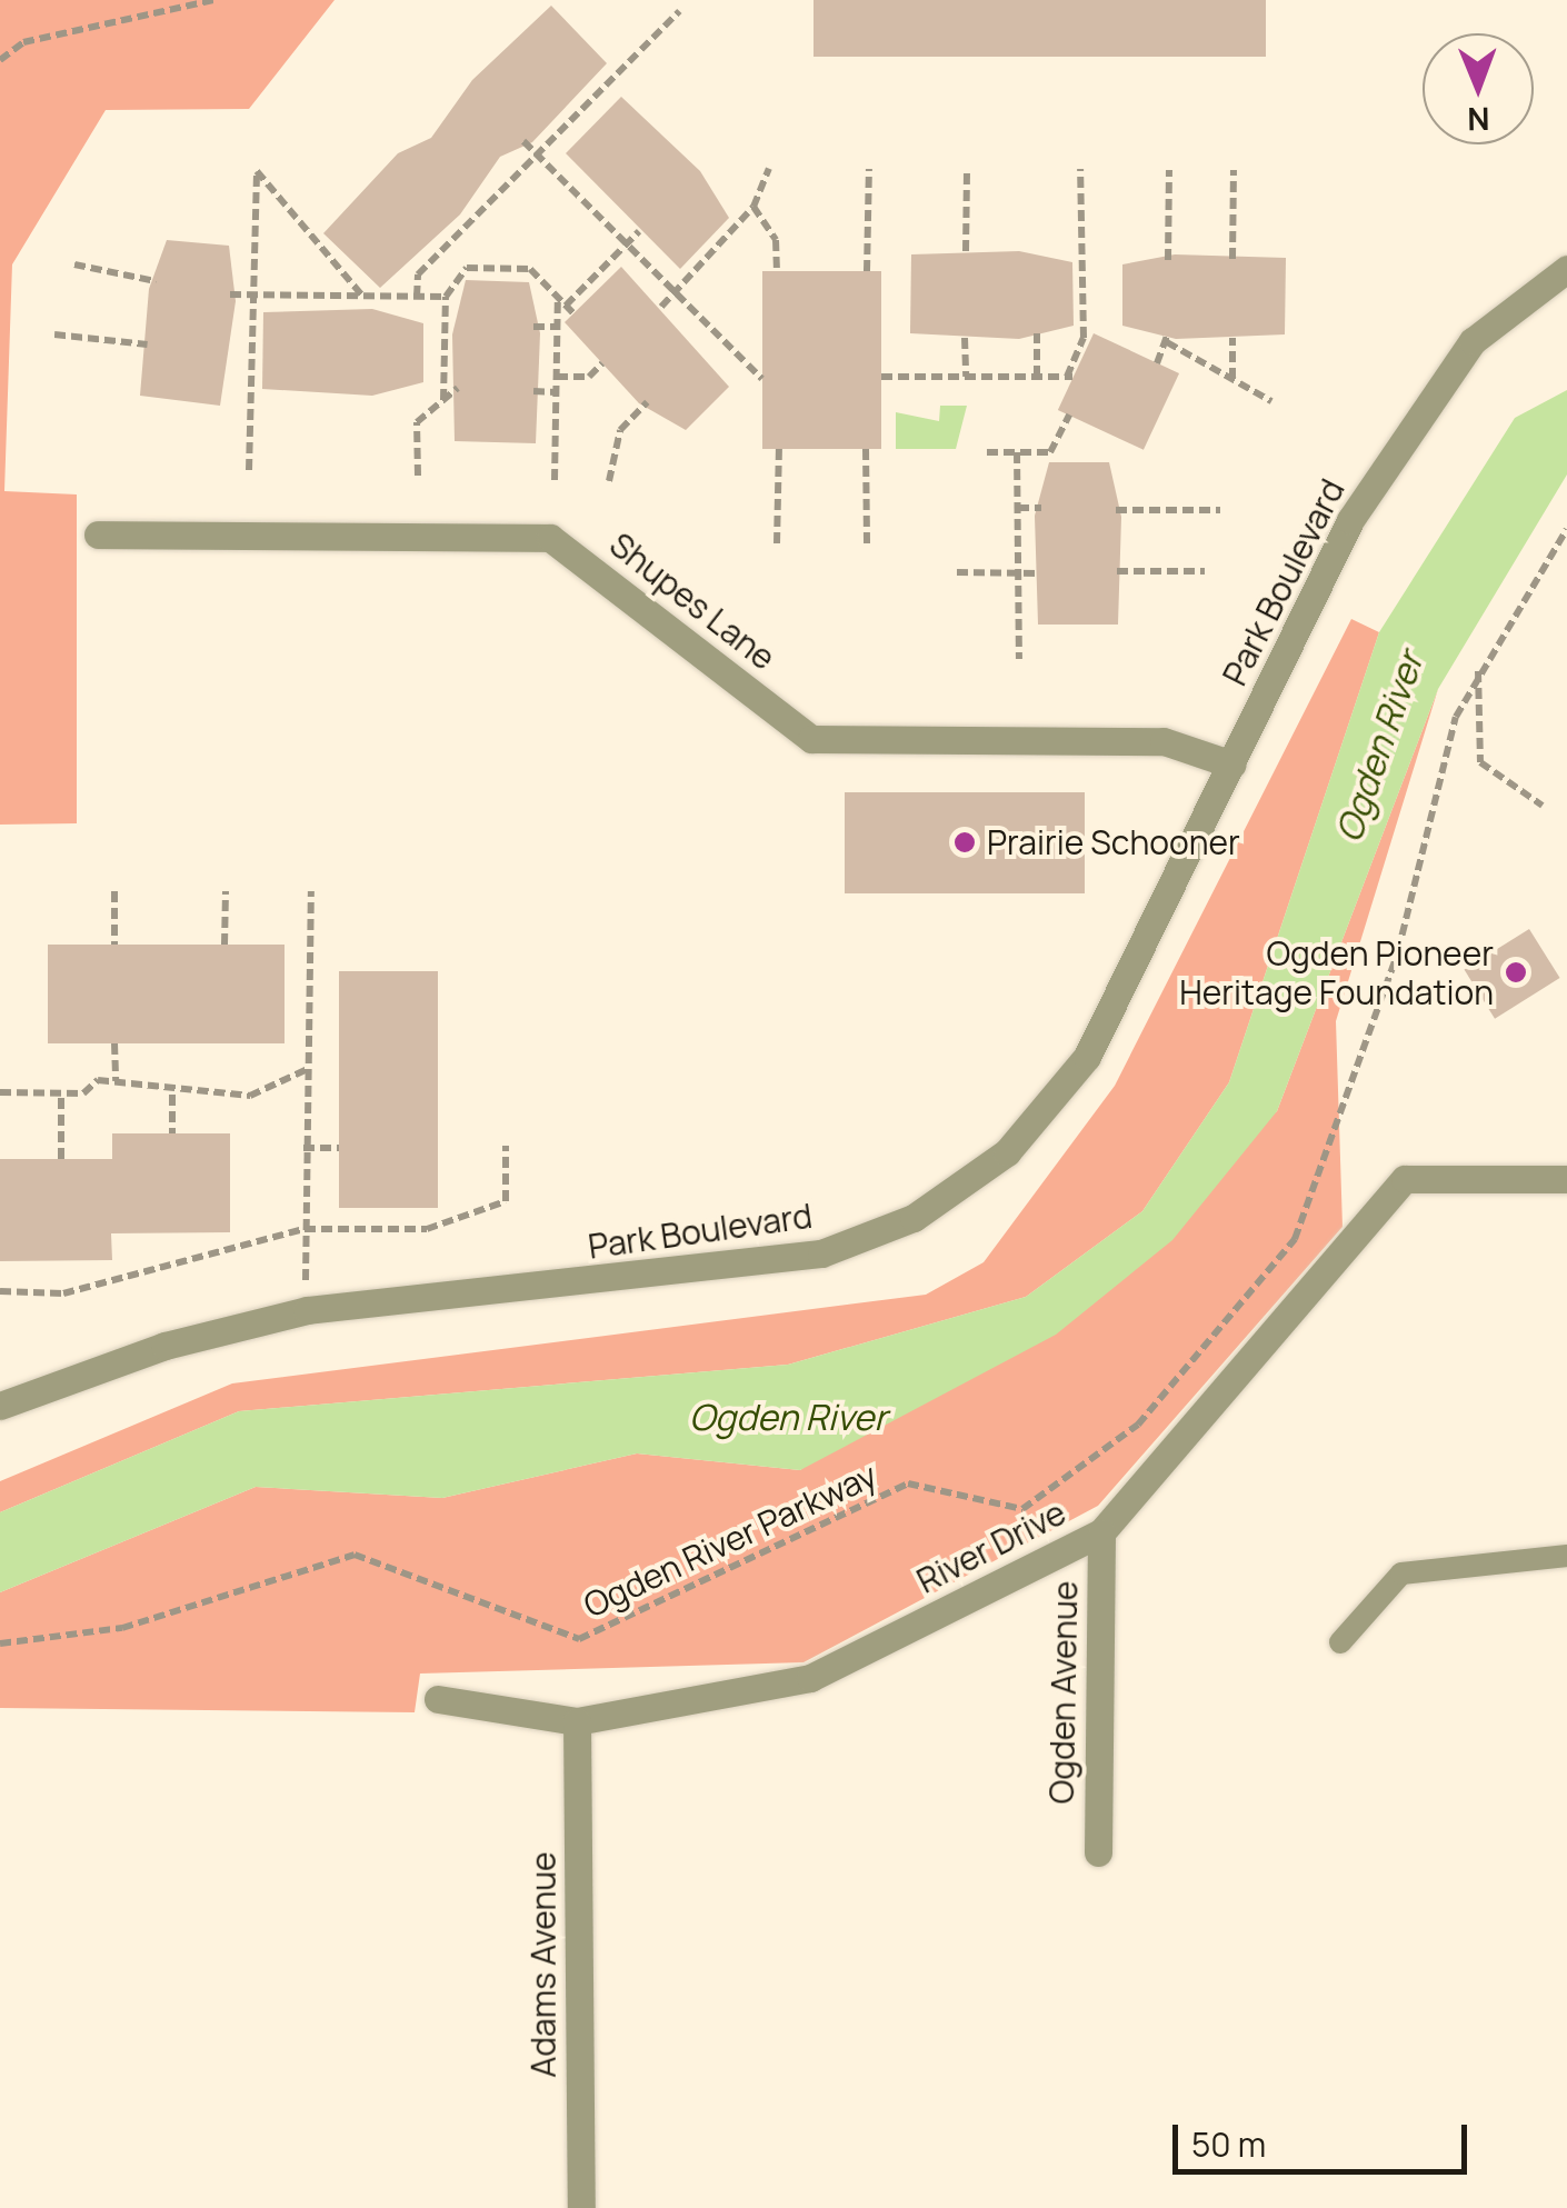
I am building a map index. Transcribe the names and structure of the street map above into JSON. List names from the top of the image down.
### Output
{
  "streets": {
    "street": [
      "Park Boulevard",
      "Shupes Lane",
      "River Drive",
      "Ogden Avenue",
      "Adams Avenue"
    ],
    "path": ["Ogden River Parkway"]
  },
  "crossings": [
    ["Park Boulevard", "Shupes Lane"],
    ["River Drive", "Ogden Avenue"],
    ["River Drive", "Adams Avenue"]
  ],
  "water": ["Ogden River"],
  "places": ["Prairie Schooner", "Ogden Pioneer Heritage Foundation"],
  "scale_bar": "50 m",
  "north": "bottom"
}
